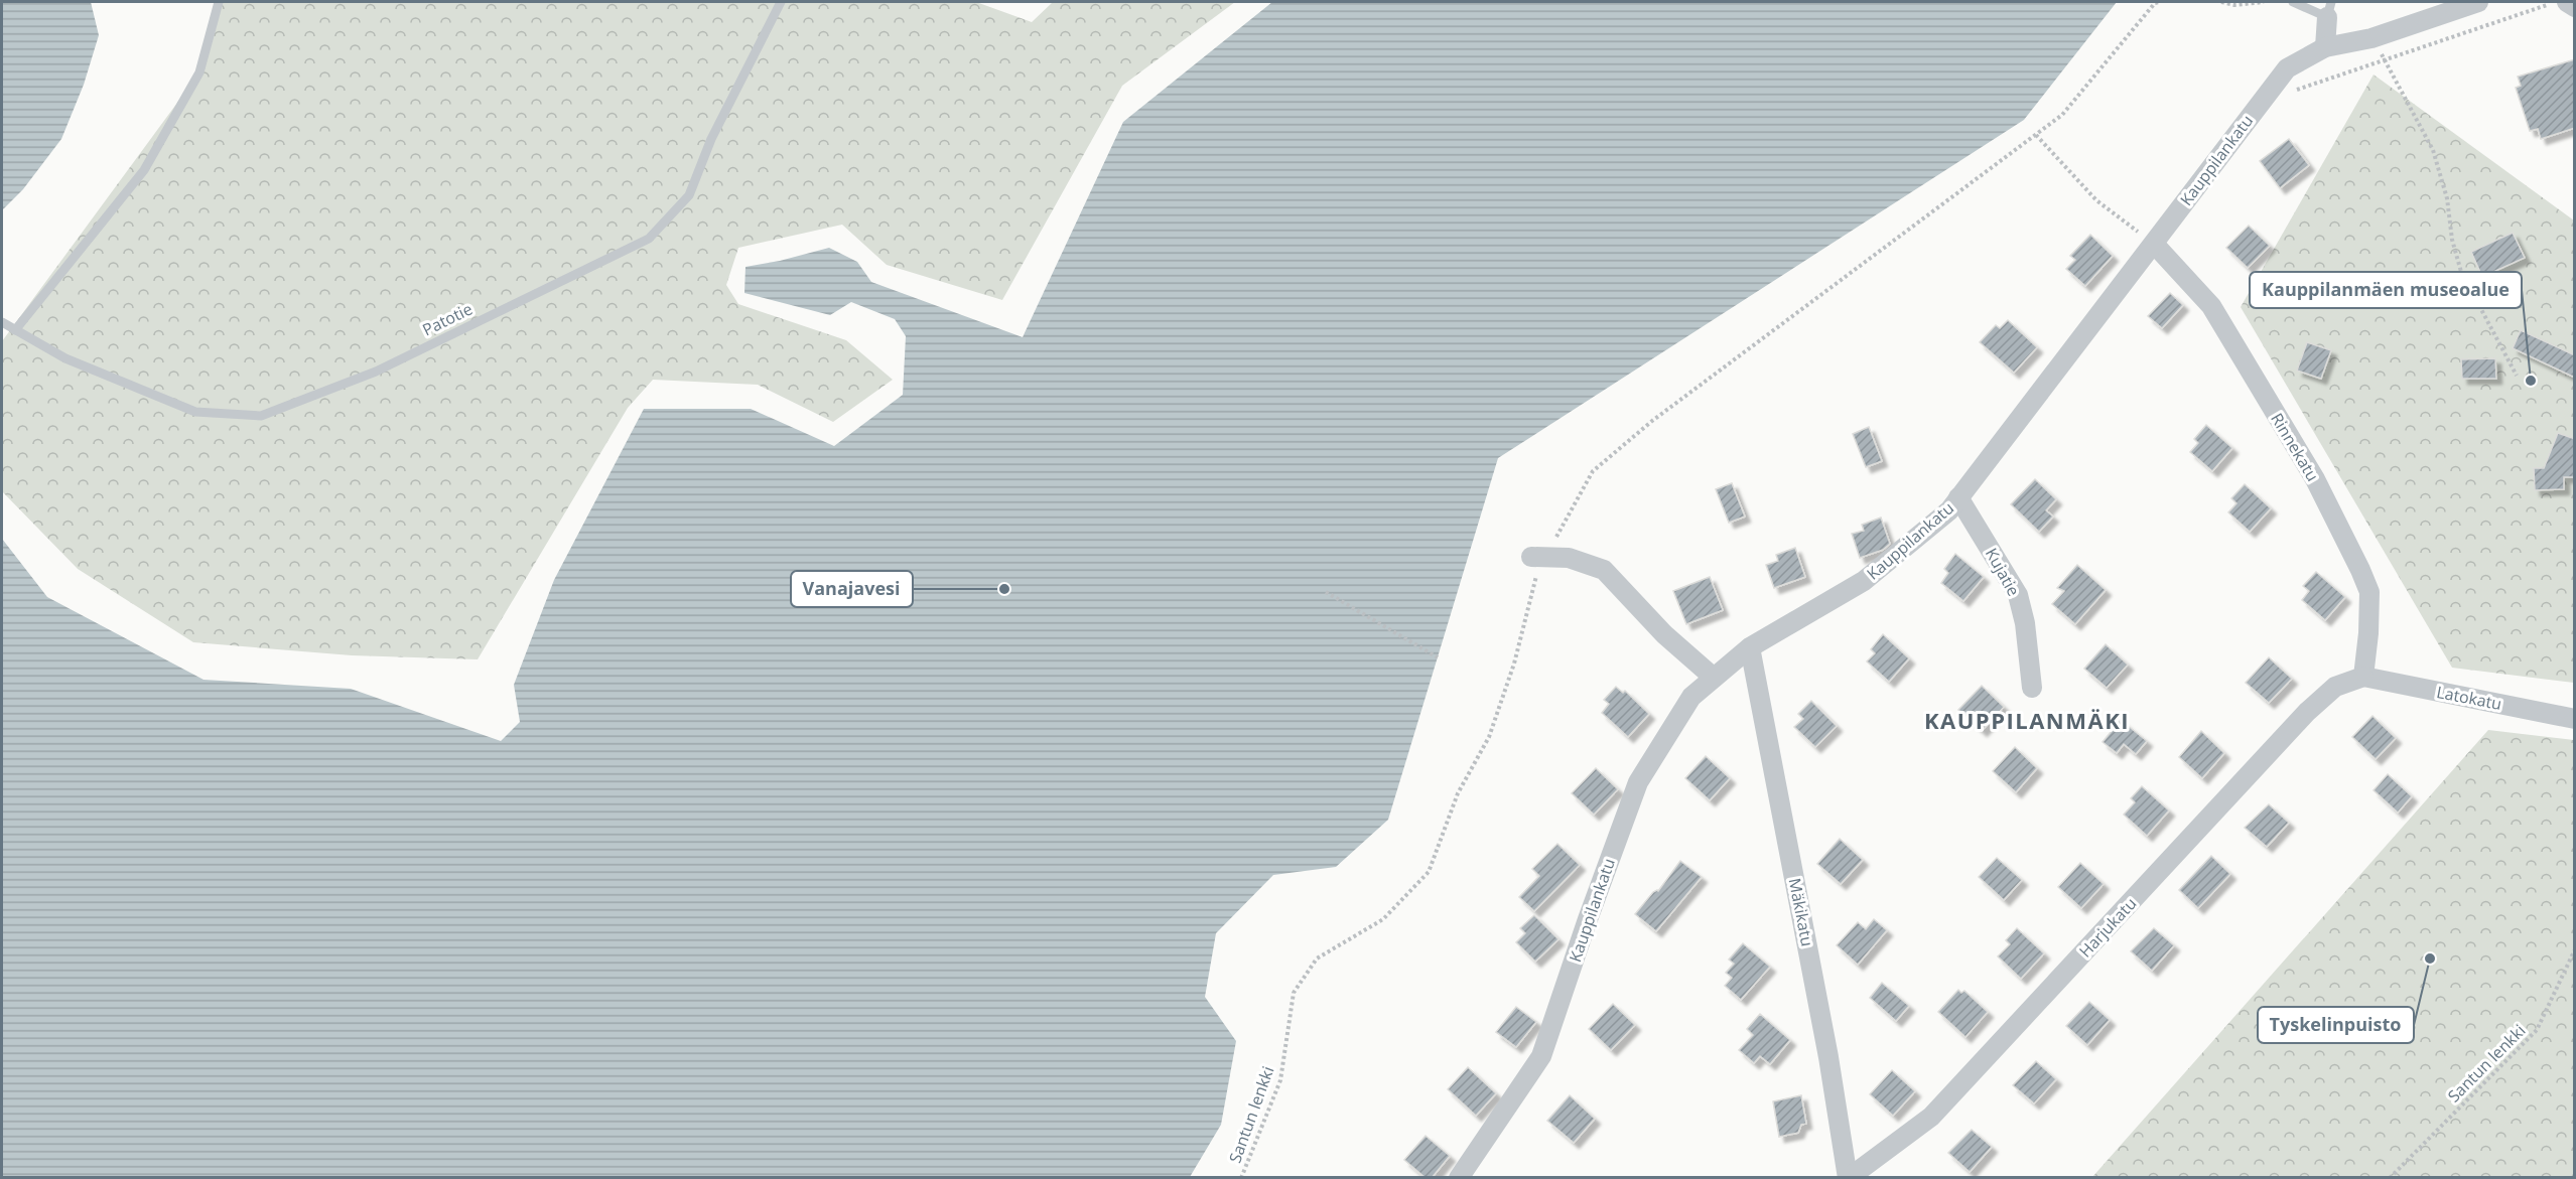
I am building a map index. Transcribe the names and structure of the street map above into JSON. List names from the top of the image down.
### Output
{
  "streets": {
    "street": [
      "Kauppilankatu",
      "Rinnekatu",
      "Kujatie",
      "Latokatu",
      "Mäkikatu",
      "Harjukatu"
    ],
    "lane": ["Patotie"],
    "path": ["Santun lenkki"]
  },
  "crossings": [
    ["Kauppilankatu", "Rinnekatu"],
    ["Kauppilankatu", "Kujatie"],
    ["Kauppilankatu", "Mäkikatu"],
    ["Rinnekatu", "Latokatu"],
    ["Rinnekatu", "Harjukatu"],
    ["Latokatu", "Harjukatu"],
    ["Mäkikatu", "Harjukatu"]
  ],
  "districts": ["KAUPPILANMÄKI"],
  "places": ["Kauppilanmäen museoalue", "Vanajavesi", "Tyskelinpuisto"]
}
